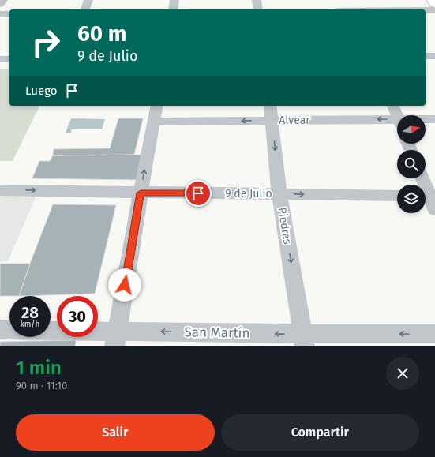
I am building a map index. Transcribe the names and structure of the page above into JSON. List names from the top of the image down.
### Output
{
  "streets": {
    "street": [
      "Alvear",
      "9 de Julio",
      "Piedras",
      "San Martín"
    ]
  },
  "crossings": [
    ["Alvear", "Piedras"],
    ["9 de Julio", "Piedras"],
    ["Piedras", "San Martín"]
  ],
  "one_way": ["Alvear", "9 de Julio", "San Martín"],
  "north": "right",
  "page": {
    "turn": ["60 m", "9 de Julio"],
    "then": "Luego",
    "speed": "28 km/h",
    "limit": "30",
    "heading": ["1 min", "90 m · 11:10"],
    "buttons": ["Salir", "Compartir"]
  }
}
